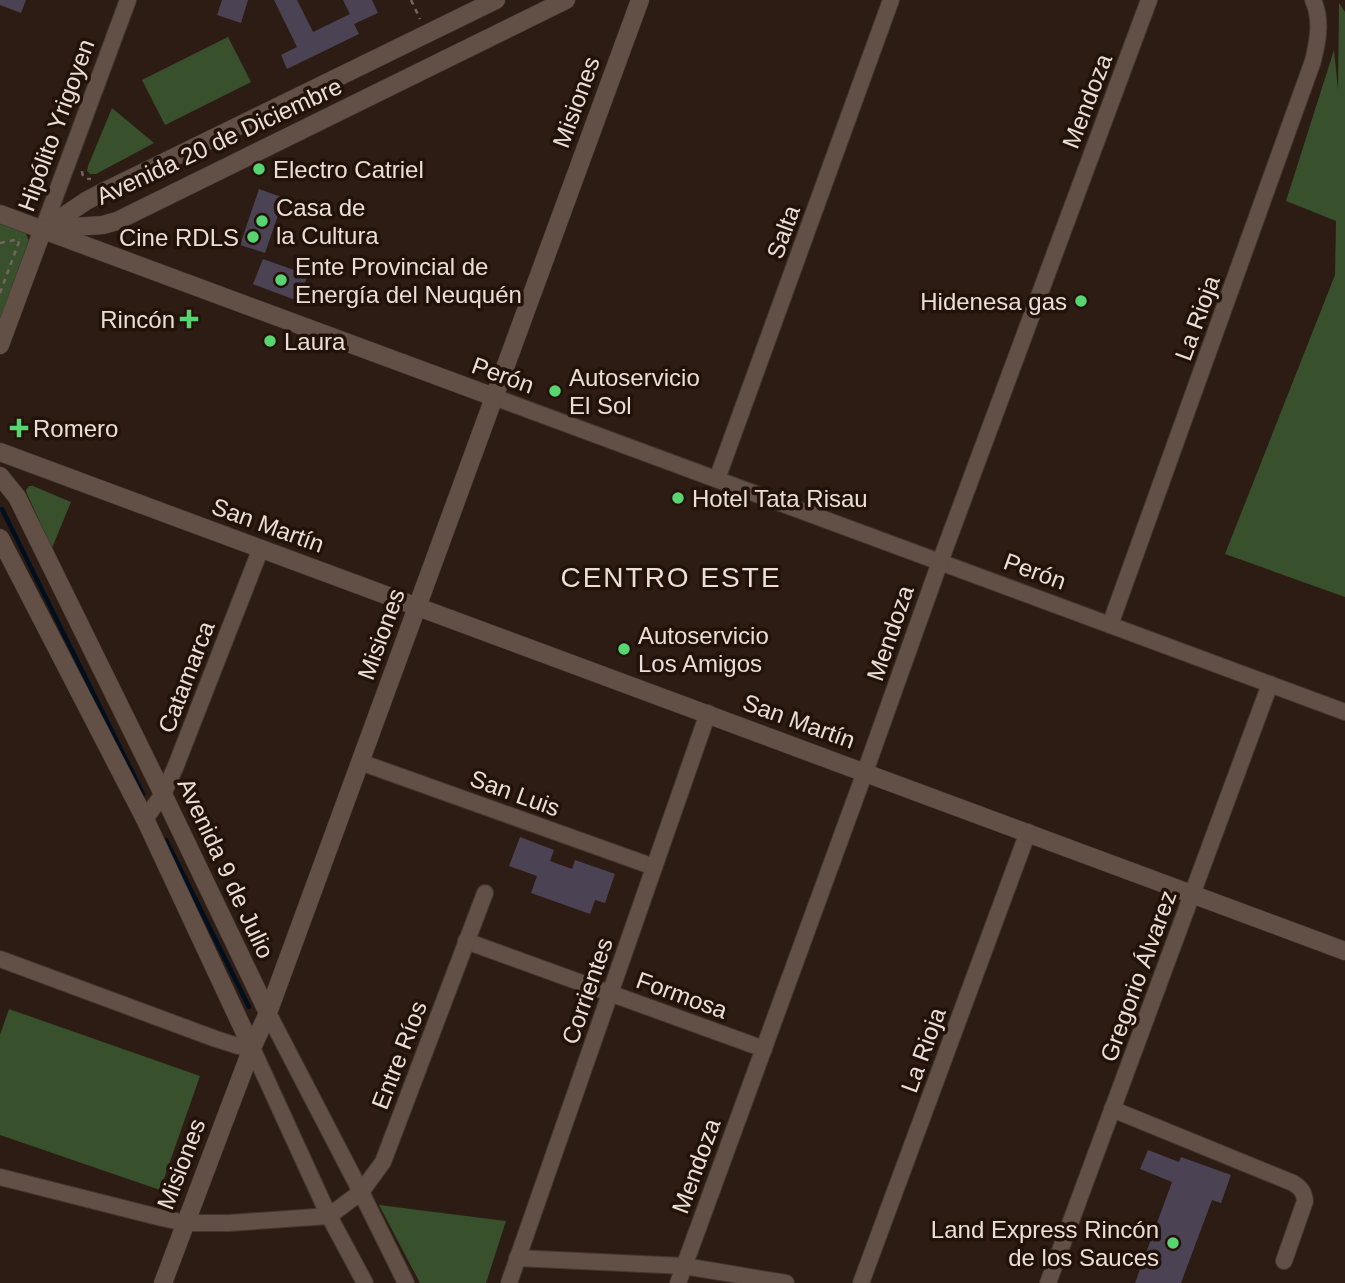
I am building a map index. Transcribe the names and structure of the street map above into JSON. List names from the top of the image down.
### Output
{
  "streets": {
    "street": [
      "Mendoza",
      "Misiones",
      "Hipólito Yrigoyen",
      "Avenida 20 de Diciembre",
      "Salta",
      "La Rioja",
      "Perón",
      "San Martín",
      "Catamarca",
      "San Luis",
      "Avenida 9 de Julio",
      "Gregorio Álvarez",
      "Corrientes",
      "Formosa",
      "Entre Ríos"
    ]
  },
  "crossings": [
    ["Mendoza", "Perón"],
    ["Mendoza", "San Martín"],
    ["Mendoza", "Formosa"],
    ["Misiones", "Perón"],
    ["Misiones", "San Martín"],
    ["Misiones", "San Luis"],
    ["Misiones", "Avenida 9 de Julio"],
    ["Hipólito Yrigoyen", "Avenida 20 de Diciembre"],
    ["Hipólito Yrigoyen", "Perón"],
    ["Avenida 20 de Diciembre", "Perón"],
    ["Salta", "Perón"],
    ["La Rioja", "Perón"],
    ["La Rioja", "San Martín"],
    ["Perón", "Gregorio Álvarez"],
    ["San Martín", "Catamarca"],
    ["San Martín", "Gregorio Álvarez"],
    ["San Martín", "Corrientes"],
    ["Catamarca", "Avenida 9 de Julio"],
    ["San Luis", "Corrientes"],
    ["Avenida 9 de Julio", "Entre Ríos"],
    ["Corrientes", "Formosa"],
    ["Formosa", "Entre Ríos"]
  ],
  "districts": ["CENTRO ESTE"],
  "places": {
    "other": [
      "Electro Catriel",
      "Casa de la Cultura",
      "Cine RDLS",
      "Ente Provincial de Energía del Neuquén",
      "Hidenesa gas",
      "Laura",
      "Autoservicio El Sol",
      "Hotel Tata Risau",
      "Autoservicio Los Amigos",
      "Land Express Rincón de los Sauces"
    ],
    "health": ["Rincón", "Romero"]
  }
}
